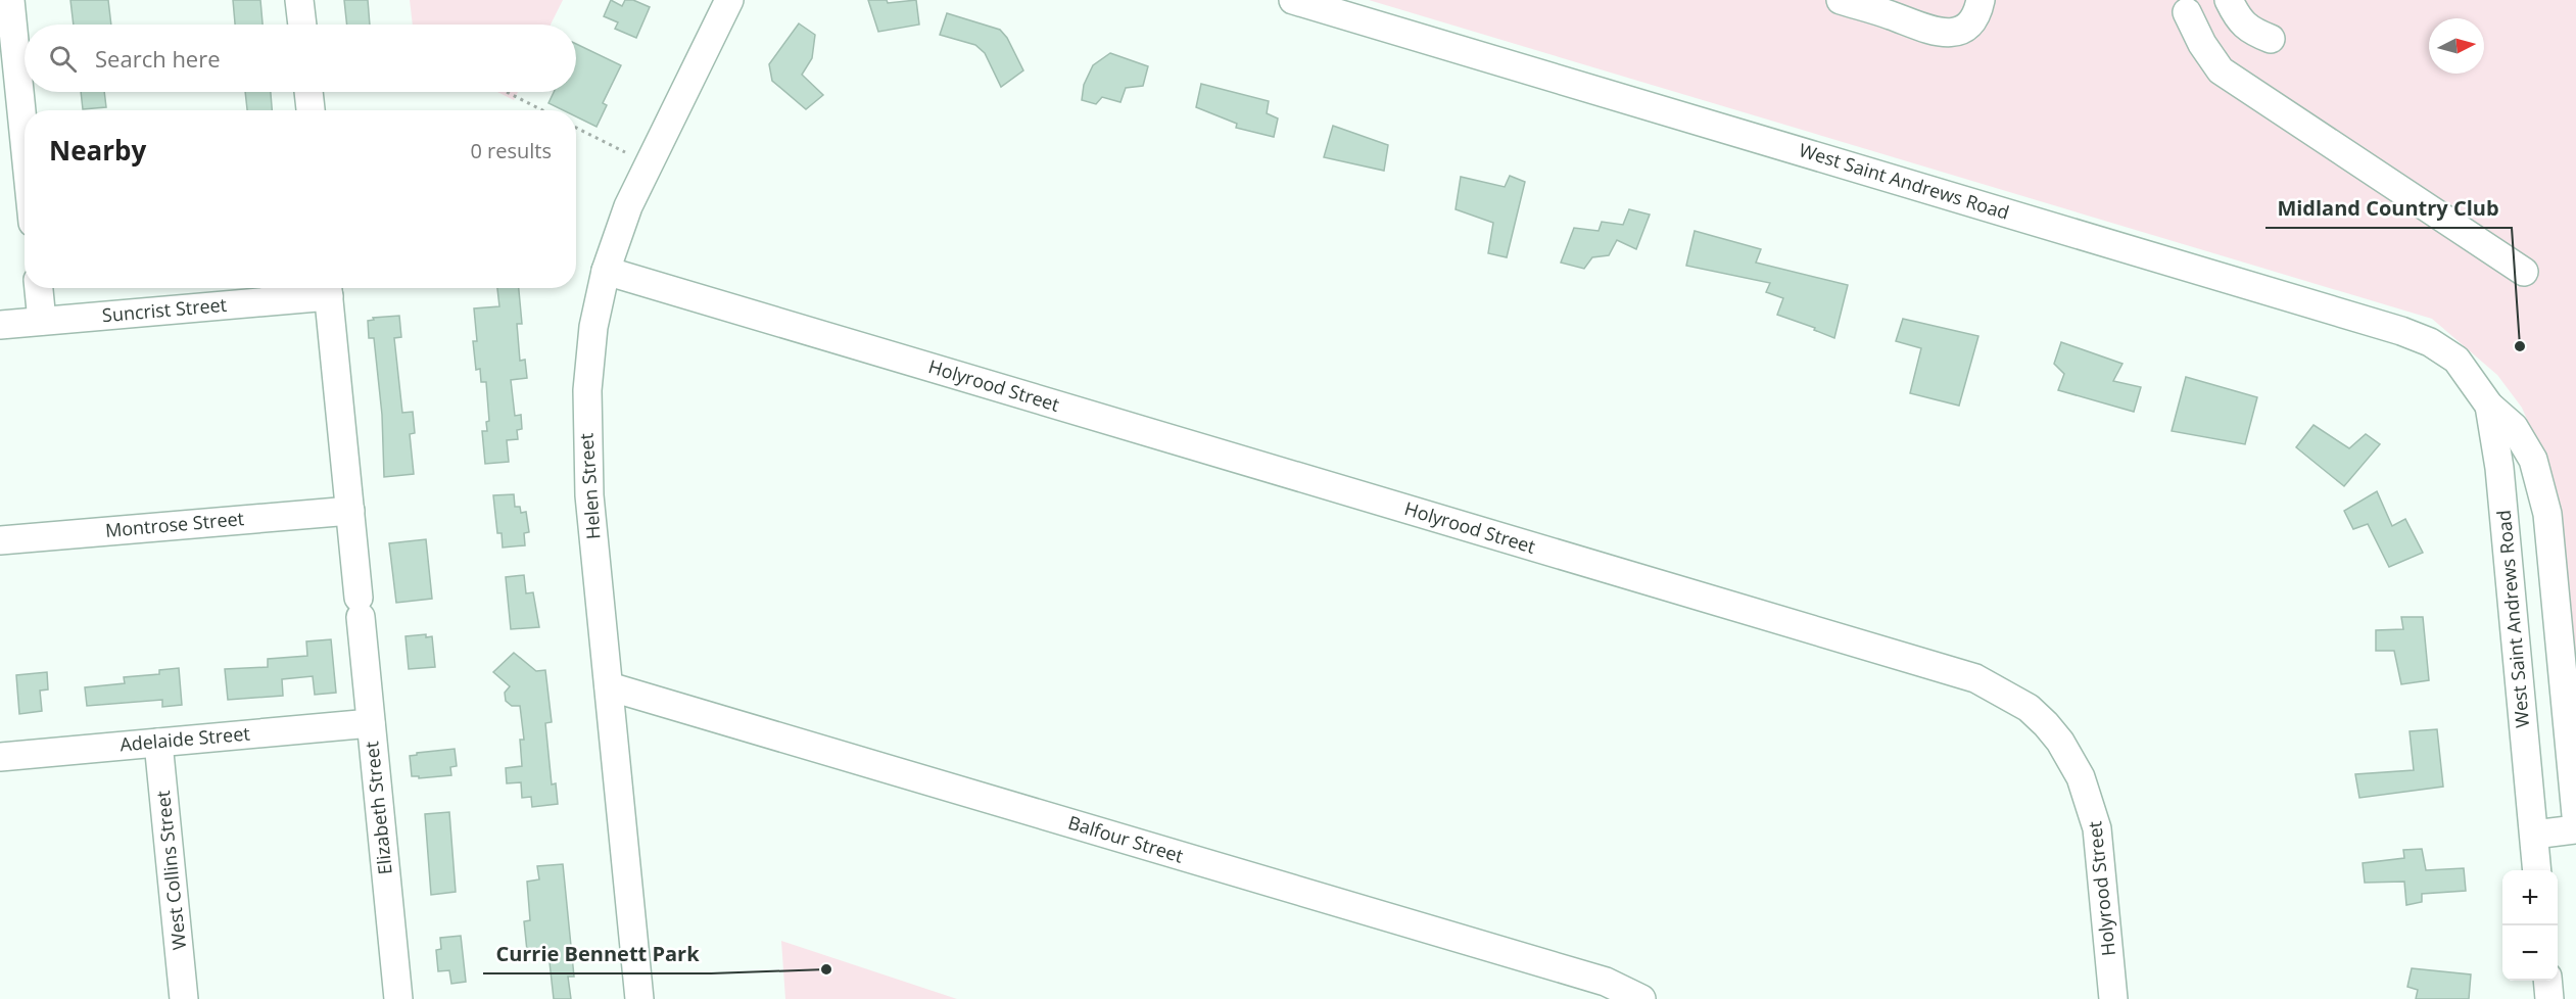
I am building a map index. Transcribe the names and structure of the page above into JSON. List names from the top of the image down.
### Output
{
  "streets": {
    "street": [
      "West Saint Andrews Road",
      "Suncrist Street",
      "Holyrood Street",
      "Helen Street",
      "Montrose Street",
      "Adelaide Street",
      "Elizabeth Street",
      "Balfour Street",
      "West Collins Street"
    ]
  },
  "crossings": [
    ["Suncrist Street", "Elizabeth Street"],
    ["Holyrood Street", "Helen Street"],
    ["Helen Street", "Balfour Street"],
    ["Montrose Street", "Elizabeth Street"],
    ["Adelaide Street", "Elizabeth Street"],
    ["Adelaide Street", "West Collins Street"]
  ],
  "places": ["Midland Country Club", "Currie Bennett Park"],
  "north": "right",
  "page": {
    "search": "Search here",
    "heading": ["Nearby", "0 results"],
    "map_buttons": ["+", "−"]
  }
}
